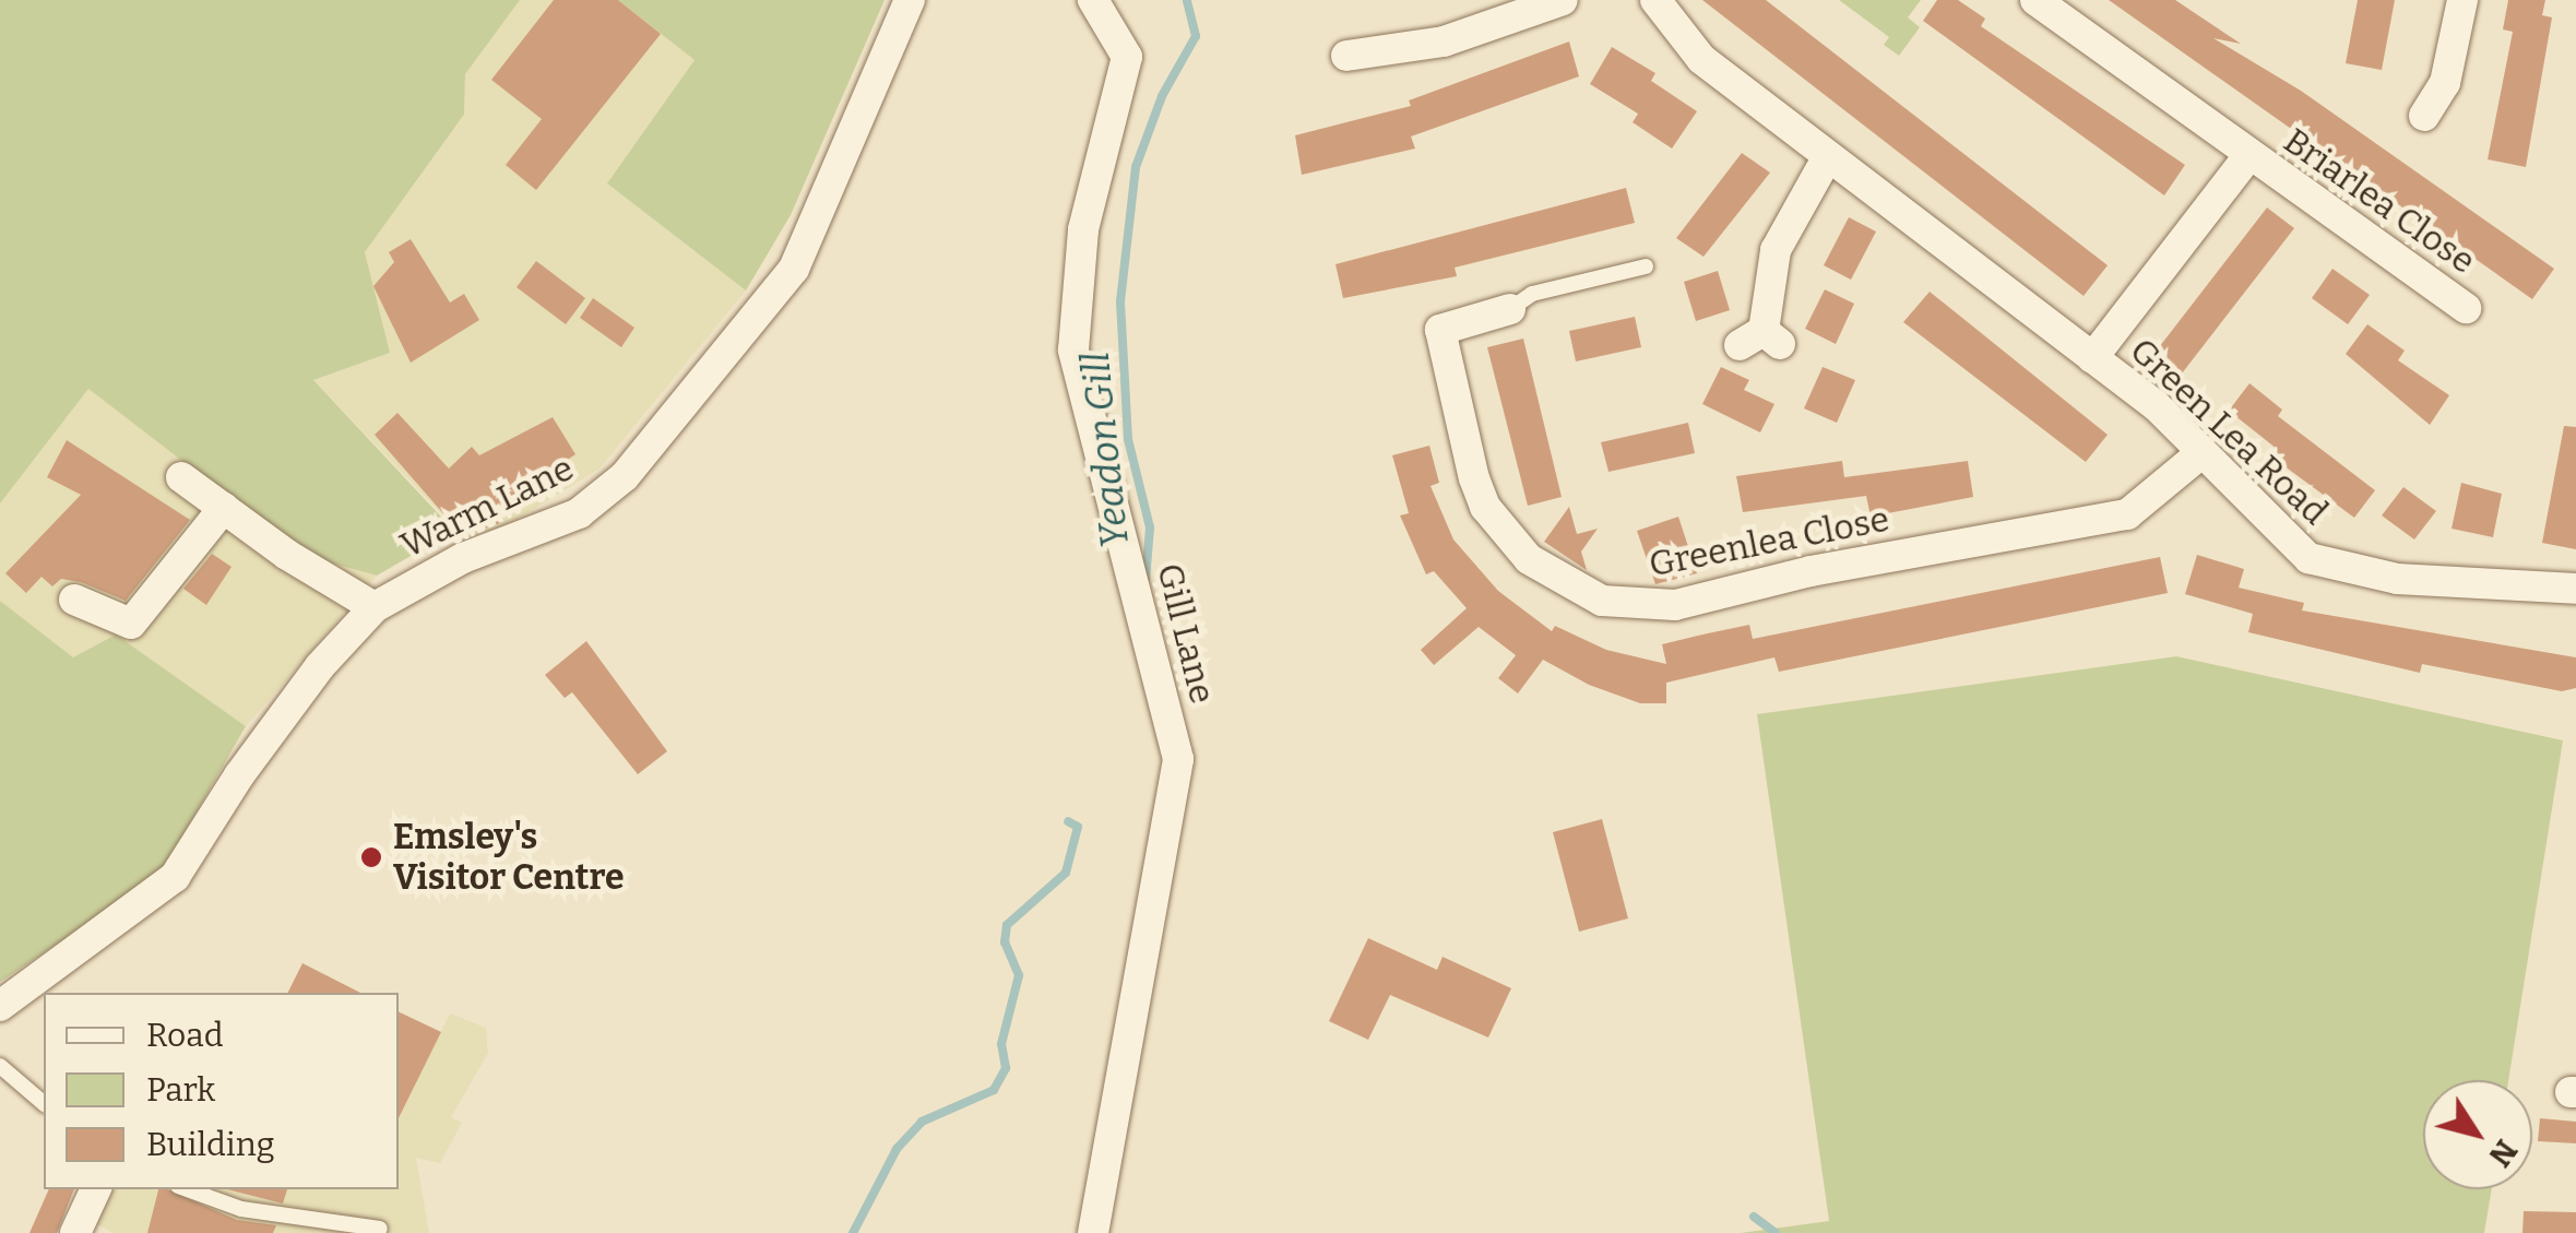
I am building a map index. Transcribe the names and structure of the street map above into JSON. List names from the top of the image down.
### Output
{
  "streets": {
    "street": [
      "Briarlea Close",
      "Green Lea Road",
      "Warm Lane",
      "Greenlea Close",
      "Gill Lane"
    ]
  },
  "crossings": [
    ["Briarlea Close", "Green Lea Road"],
    ["Green Lea Road", "Greenlea Close"]
  ],
  "water": ["Yeadon Gill"],
  "places": ["Emsley's Visitor Centre"],
  "legend": ["Road", "Park", "Building"],
  "north": "bottom right"
}
